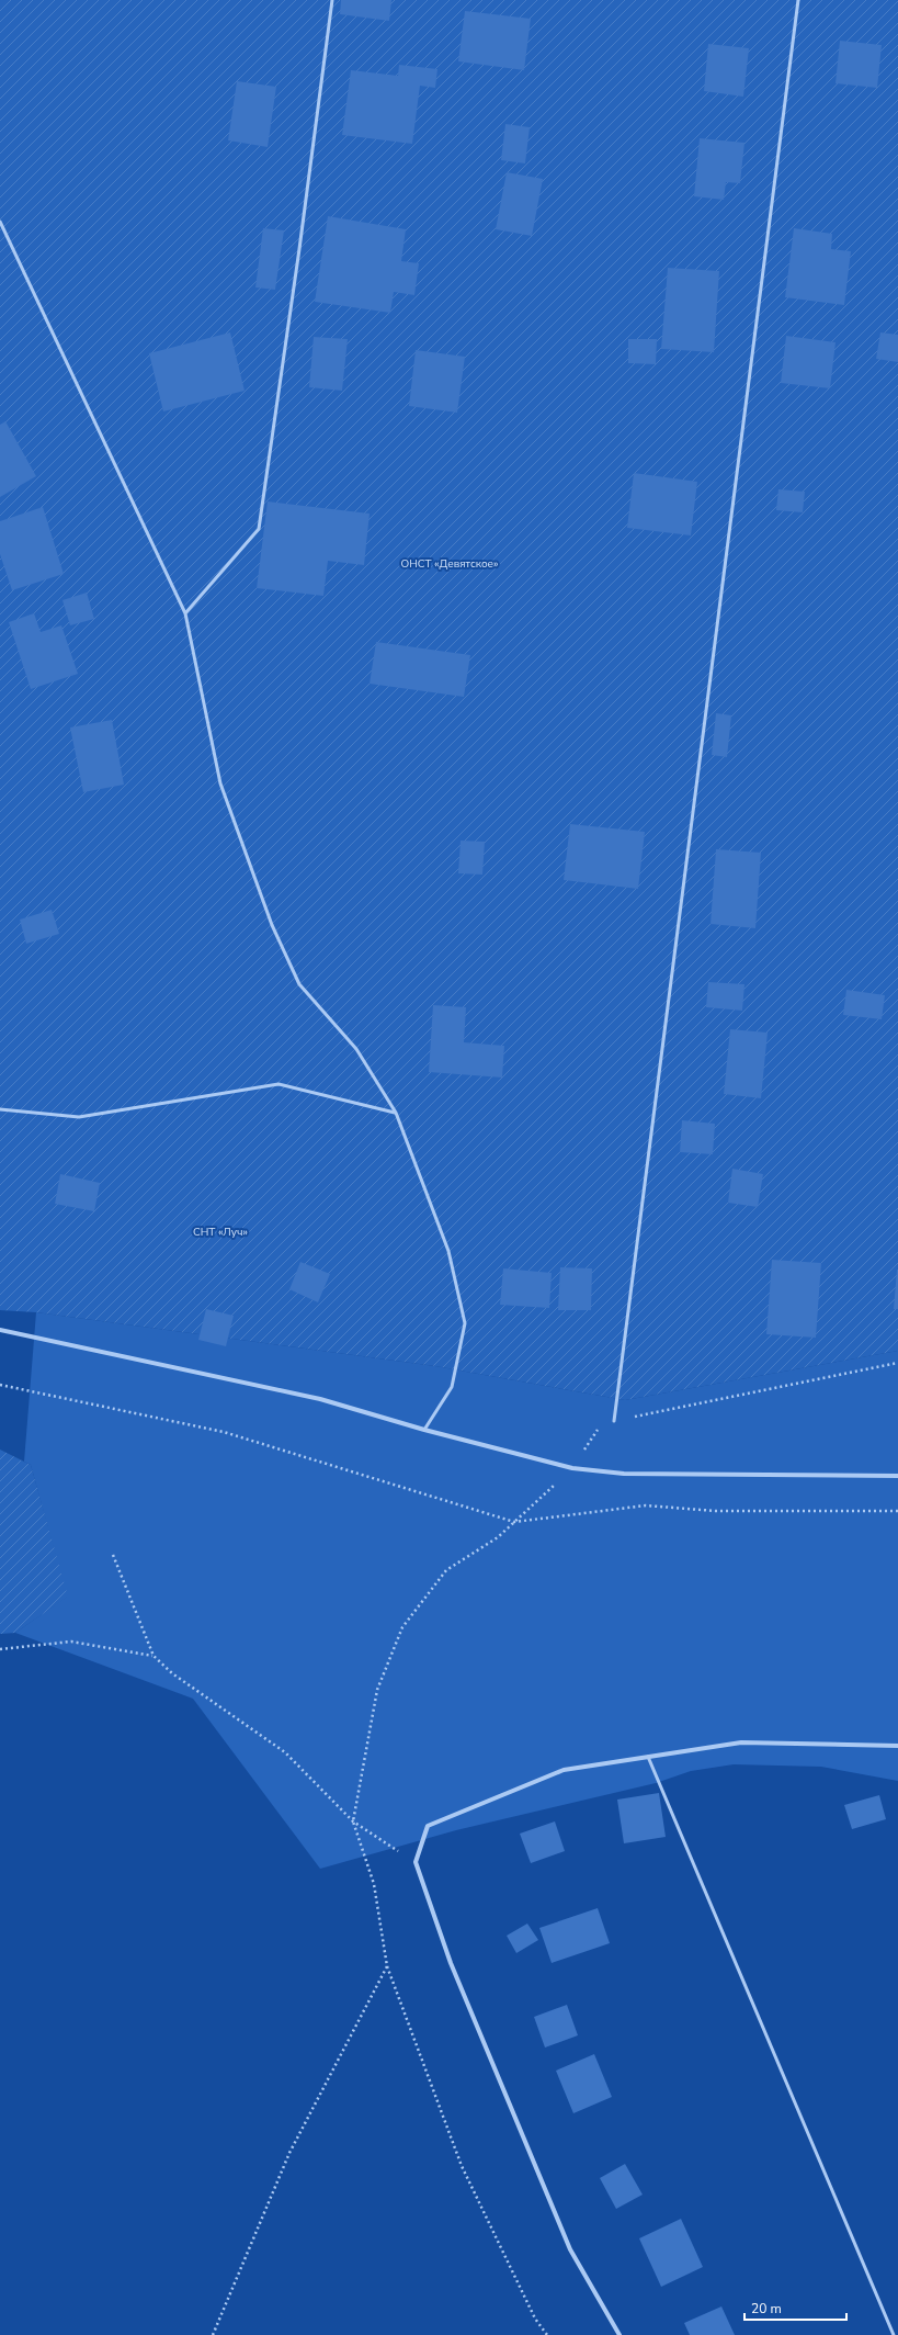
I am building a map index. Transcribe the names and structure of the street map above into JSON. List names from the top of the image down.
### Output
{
  "parks": ["ОНСТ «Девятское»", "СНТ «Луч»"],
  "scale_bar": "20 m"
}
